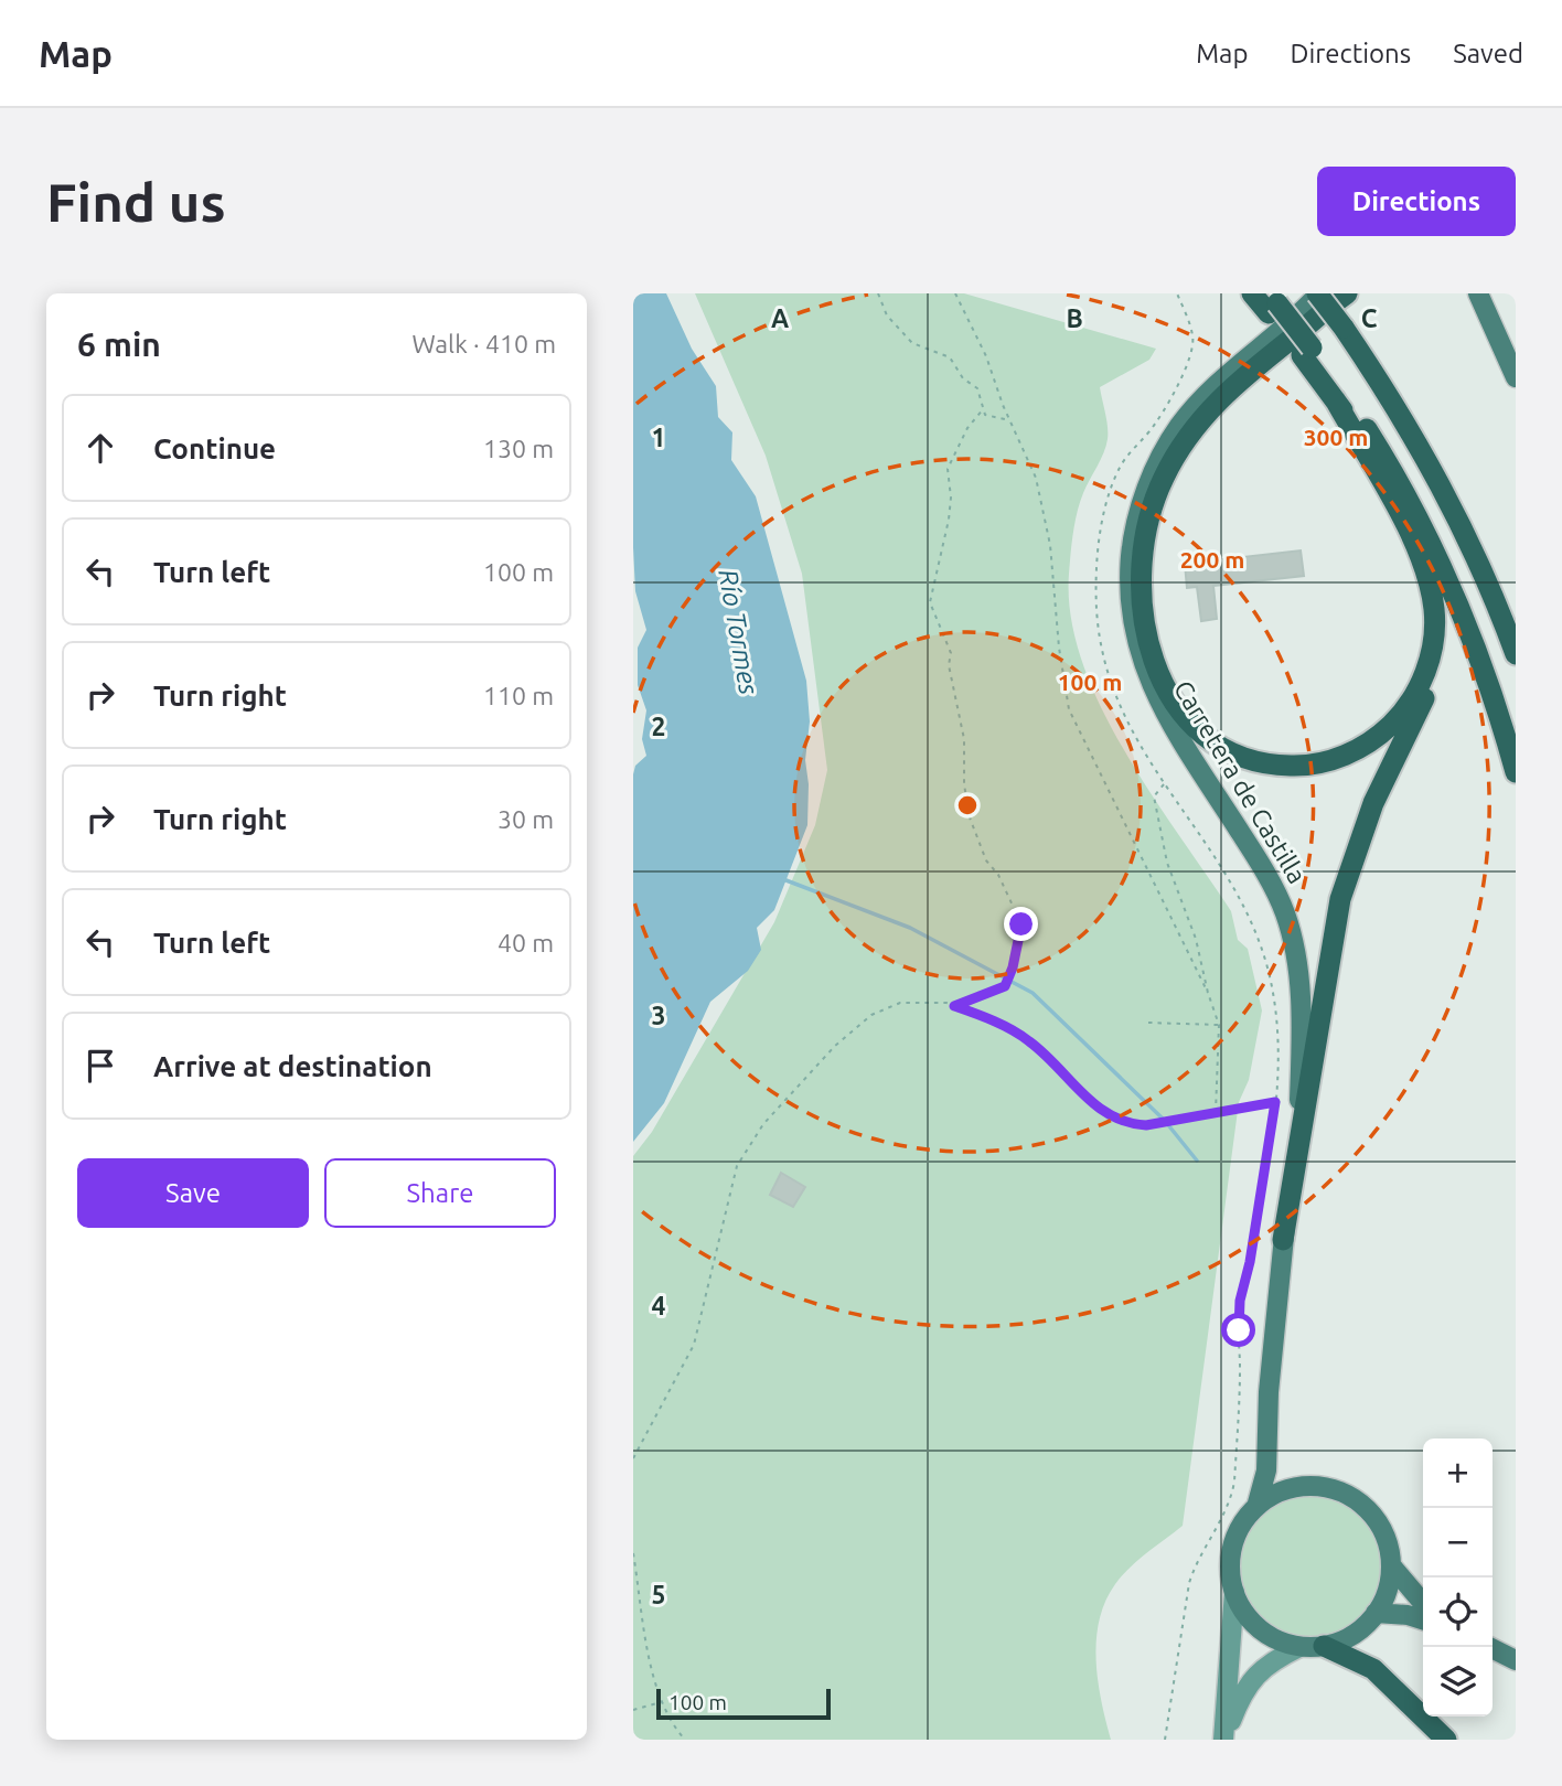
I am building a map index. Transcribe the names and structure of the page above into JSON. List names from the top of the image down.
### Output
{
  "streets": {
    "highway": ["Carretera de Castilla"]
  },
  "water": ["Río Tormes"],
  "scale_bar": "100 m",
  "page": {
    "header": "Map",
    "nav": ["Map", "Directions", "Saved"],
    "buttons": [
      "Directions",
      ["Save", "Share"]
    ],
    "title": "Find us",
    "heading": ["6 min", "Walk · 410 m"],
    "list": [
      ["Continue", "130 m"],
      ["Turn left", "100 m"],
      ["Turn right", "110 m"],
      ["Turn right", "30 m"],
      ["Turn left", "40 m"],
      "Arrive at destination"
    ],
    "map_buttons": ["+", "−"],
    "scale": "100 m"
  },
  "grid": {
    "columns": ["A", "B", "C"],
    "rows": [
      "1",
      "2",
      "3",
      "4",
      "5"
    ]
  },
  "rings": ["300 m", "200 m", "100 m"]
}
